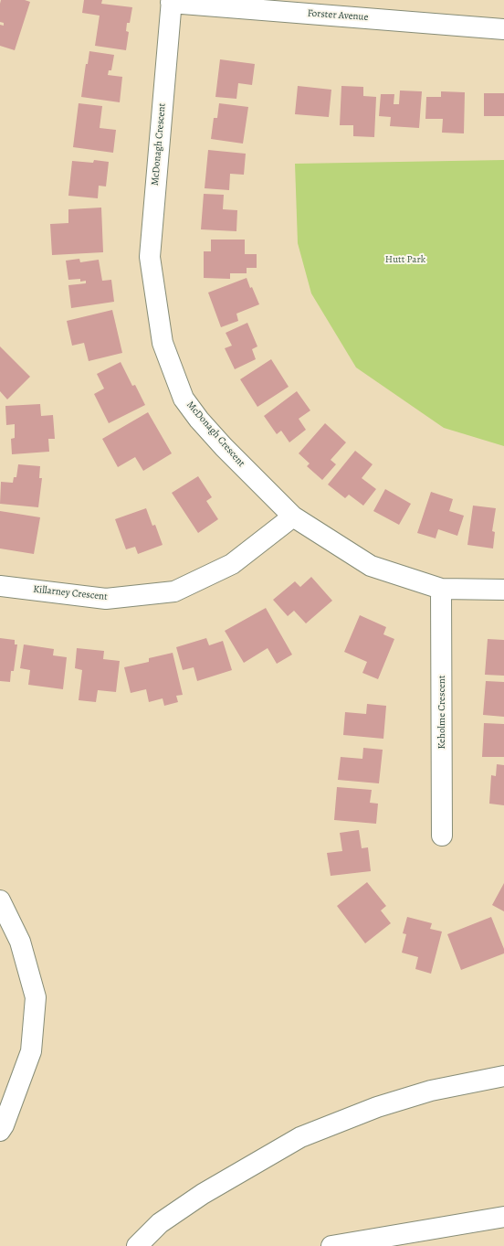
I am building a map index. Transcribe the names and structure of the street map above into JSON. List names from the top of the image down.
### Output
{
  "streets": {
    "main road": [
      "Forster Avenue",
      "McDonagh Crescent",
      "Killarney Crescent",
      "Keholme Crescent"
    ]
  },
  "crossings": [
    ["Forster Avenue", "McDonagh Crescent"],
    ["McDonagh Crescent", "Killarney Crescent"],
    ["McDonagh Crescent", "Keholme Crescent"]
  ],
  "parks": ["Hutt Park"]
}
